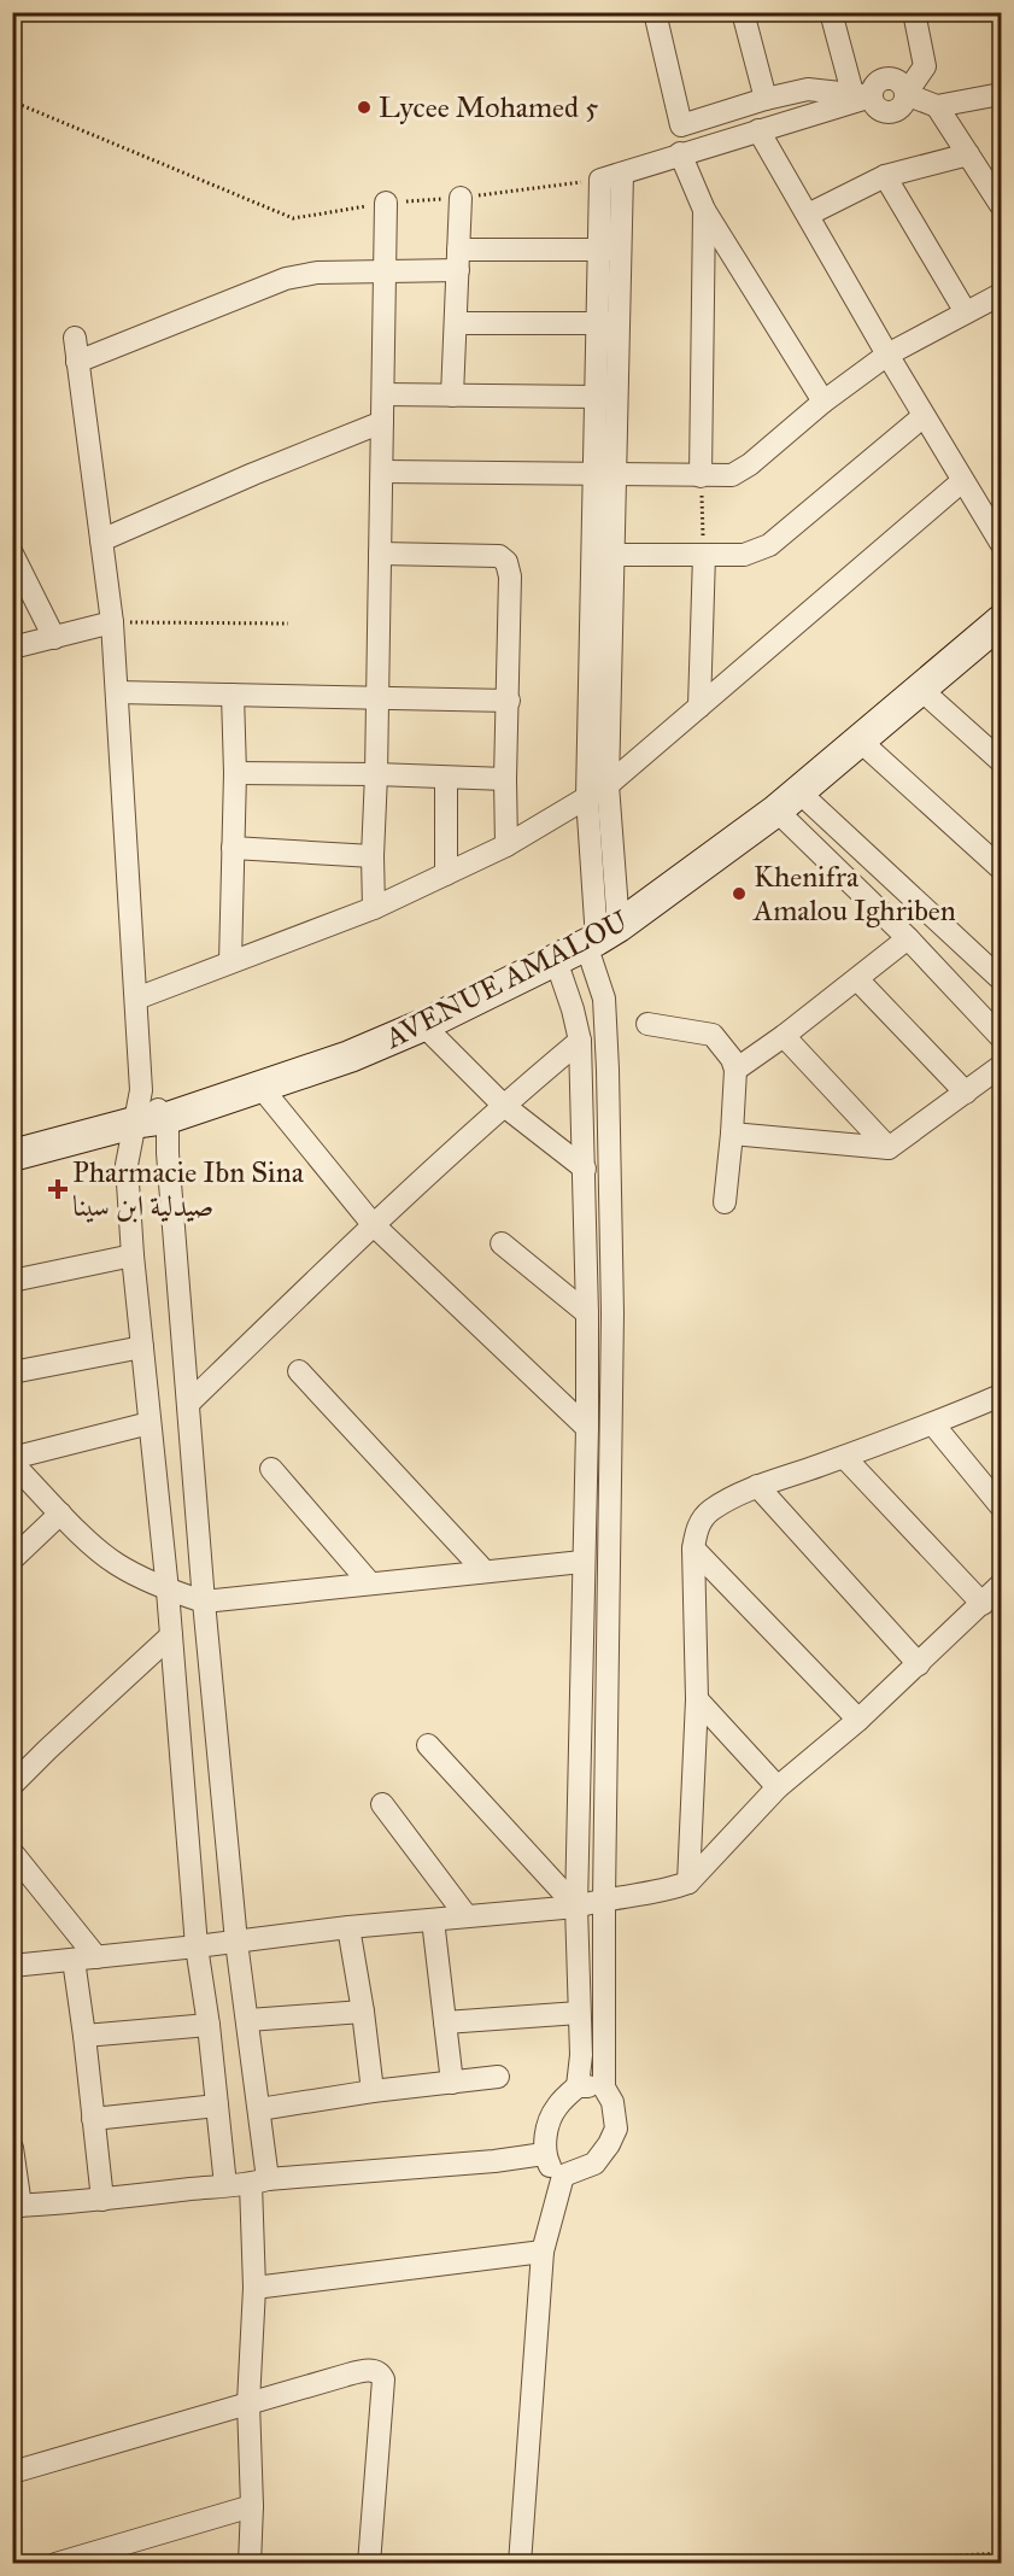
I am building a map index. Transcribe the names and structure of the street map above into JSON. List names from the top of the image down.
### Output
{
  "streets": {
    "main road": ["AVENUE AMALOU"]
  },
  "places": {
    "other": ["Lycee Mohamed 5", "Khenifra Amalou Ighriben"],
    "health": ["Pharmacie Ibn Sina صيدلية ابن سينا"]
  }
}
